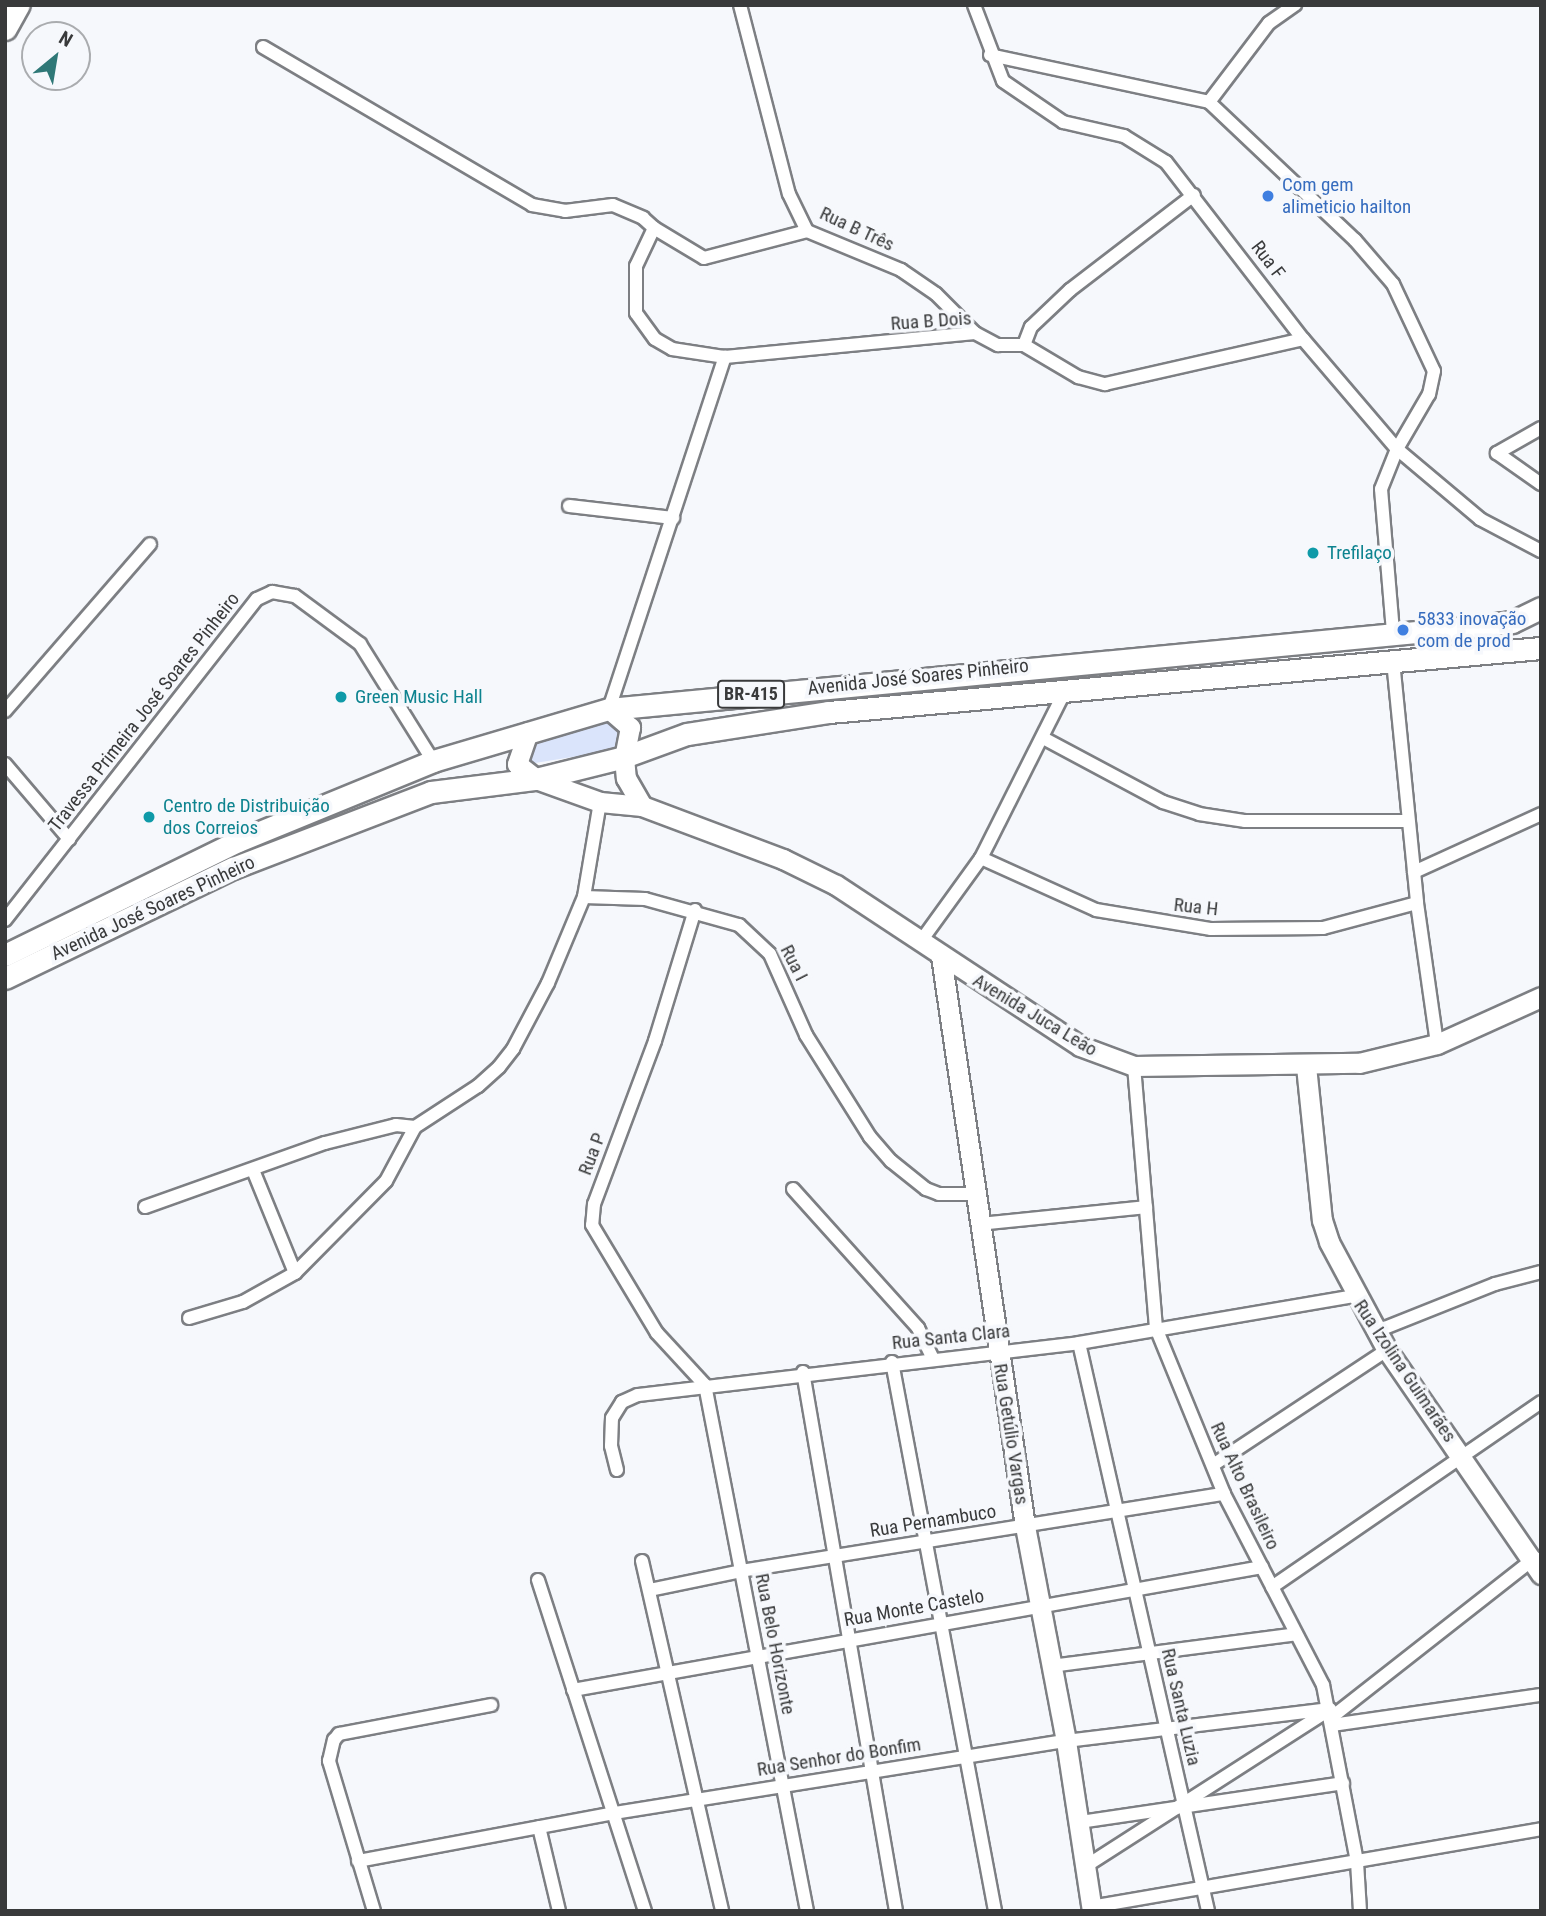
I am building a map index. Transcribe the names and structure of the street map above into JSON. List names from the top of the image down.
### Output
{
  "streets": {
    "main road": [
      "Avenida José Soares Pinheiro",
      "BR-415",
      "Avenida Juca Leão",
      "Rua Izolina Guimarães",
      "Rua Getúlio Vargas"
    ],
    "street": [
      "Rua B Três",
      "Rua F",
      "Rua B Dois",
      "Travessa Primeira José Soares Pinheiro",
      "Rua H",
      "Rua I",
      "Rua P",
      "Rua Santa Clara",
      "Rua Alto Brasileiro",
      "Rua Pernambuco",
      "Rua Monte Castelo",
      "Rua Belo Horizonte",
      "Rua Santa Luzia",
      "Rua Senhor do Bonfim"
    ]
  },
  "crossings": [
    ["Rua B Três", "Rua B Dois"],
    ["Rua F", "Rua B Dois"],
    ["Avenida José Soares Pinheiro", "Travessa Primeira José Soares Pinheiro"],
    ["Avenida José Soares Pinheiro", "Avenida Juca Leão"],
    ["Rua I", "Rua P"],
    ["Rua I", "Rua Getúlio Vargas"],
    ["Avenida Juca Leão", "Rua Izolina Guimarães"],
    ["Avenida Juca Leão", "Rua Getúlio Vargas"],
    ["Avenida Juca Leão", "Rua Alto Brasileiro"],
    ["Rua P", "Rua Santa Clara"],
    ["Rua P", "Rua Belo Horizonte"],
    ["Rua Santa Clara", "Rua Izolina Guimarães"],
    ["Rua Santa Clara", "Rua Getúlio Vargas"],
    ["Rua Santa Clara", "Rua Alto Brasileiro"],
    ["Rua Santa Clara", "Rua Belo Horizonte"],
    ["Rua Santa Clara", "Rua Santa Luzia"],
    ["Rua Getúlio Vargas", "Rua Pernambuco"],
    ["Rua Getúlio Vargas", "Rua Monte Castelo"],
    ["Rua Getúlio Vargas", "Rua Senhor do Bonfim"],
    ["Rua Alto Brasileiro", "Rua Pernambuco"],
    ["Rua Alto Brasileiro", "Rua Monte Castelo"],
    ["Rua Alto Brasileiro", "Rua Senhor do Bonfim"],
    ["Rua Pernambuco", "Rua Belo Horizonte"],
    ["Rua Pernambuco", "Rua Santa Luzia"],
    ["Rua Monte Castelo", "Rua Belo Horizonte"],
    ["Rua Monte Castelo", "Rua Santa Luzia"],
    ["Rua Belo Horizonte", "Rua Senhor do Bonfim"],
    ["Rua Santa Luzia", "Rua Senhor do Bonfim"]
  ],
  "places": [
    "Com gem alimeticio hailton",
    "Trefilaço",
    "5833 inovação com de prod",
    "Green Music Hall",
    "Centro de Distribuição dos Correios"
  ],
  "north": "top right"
}
